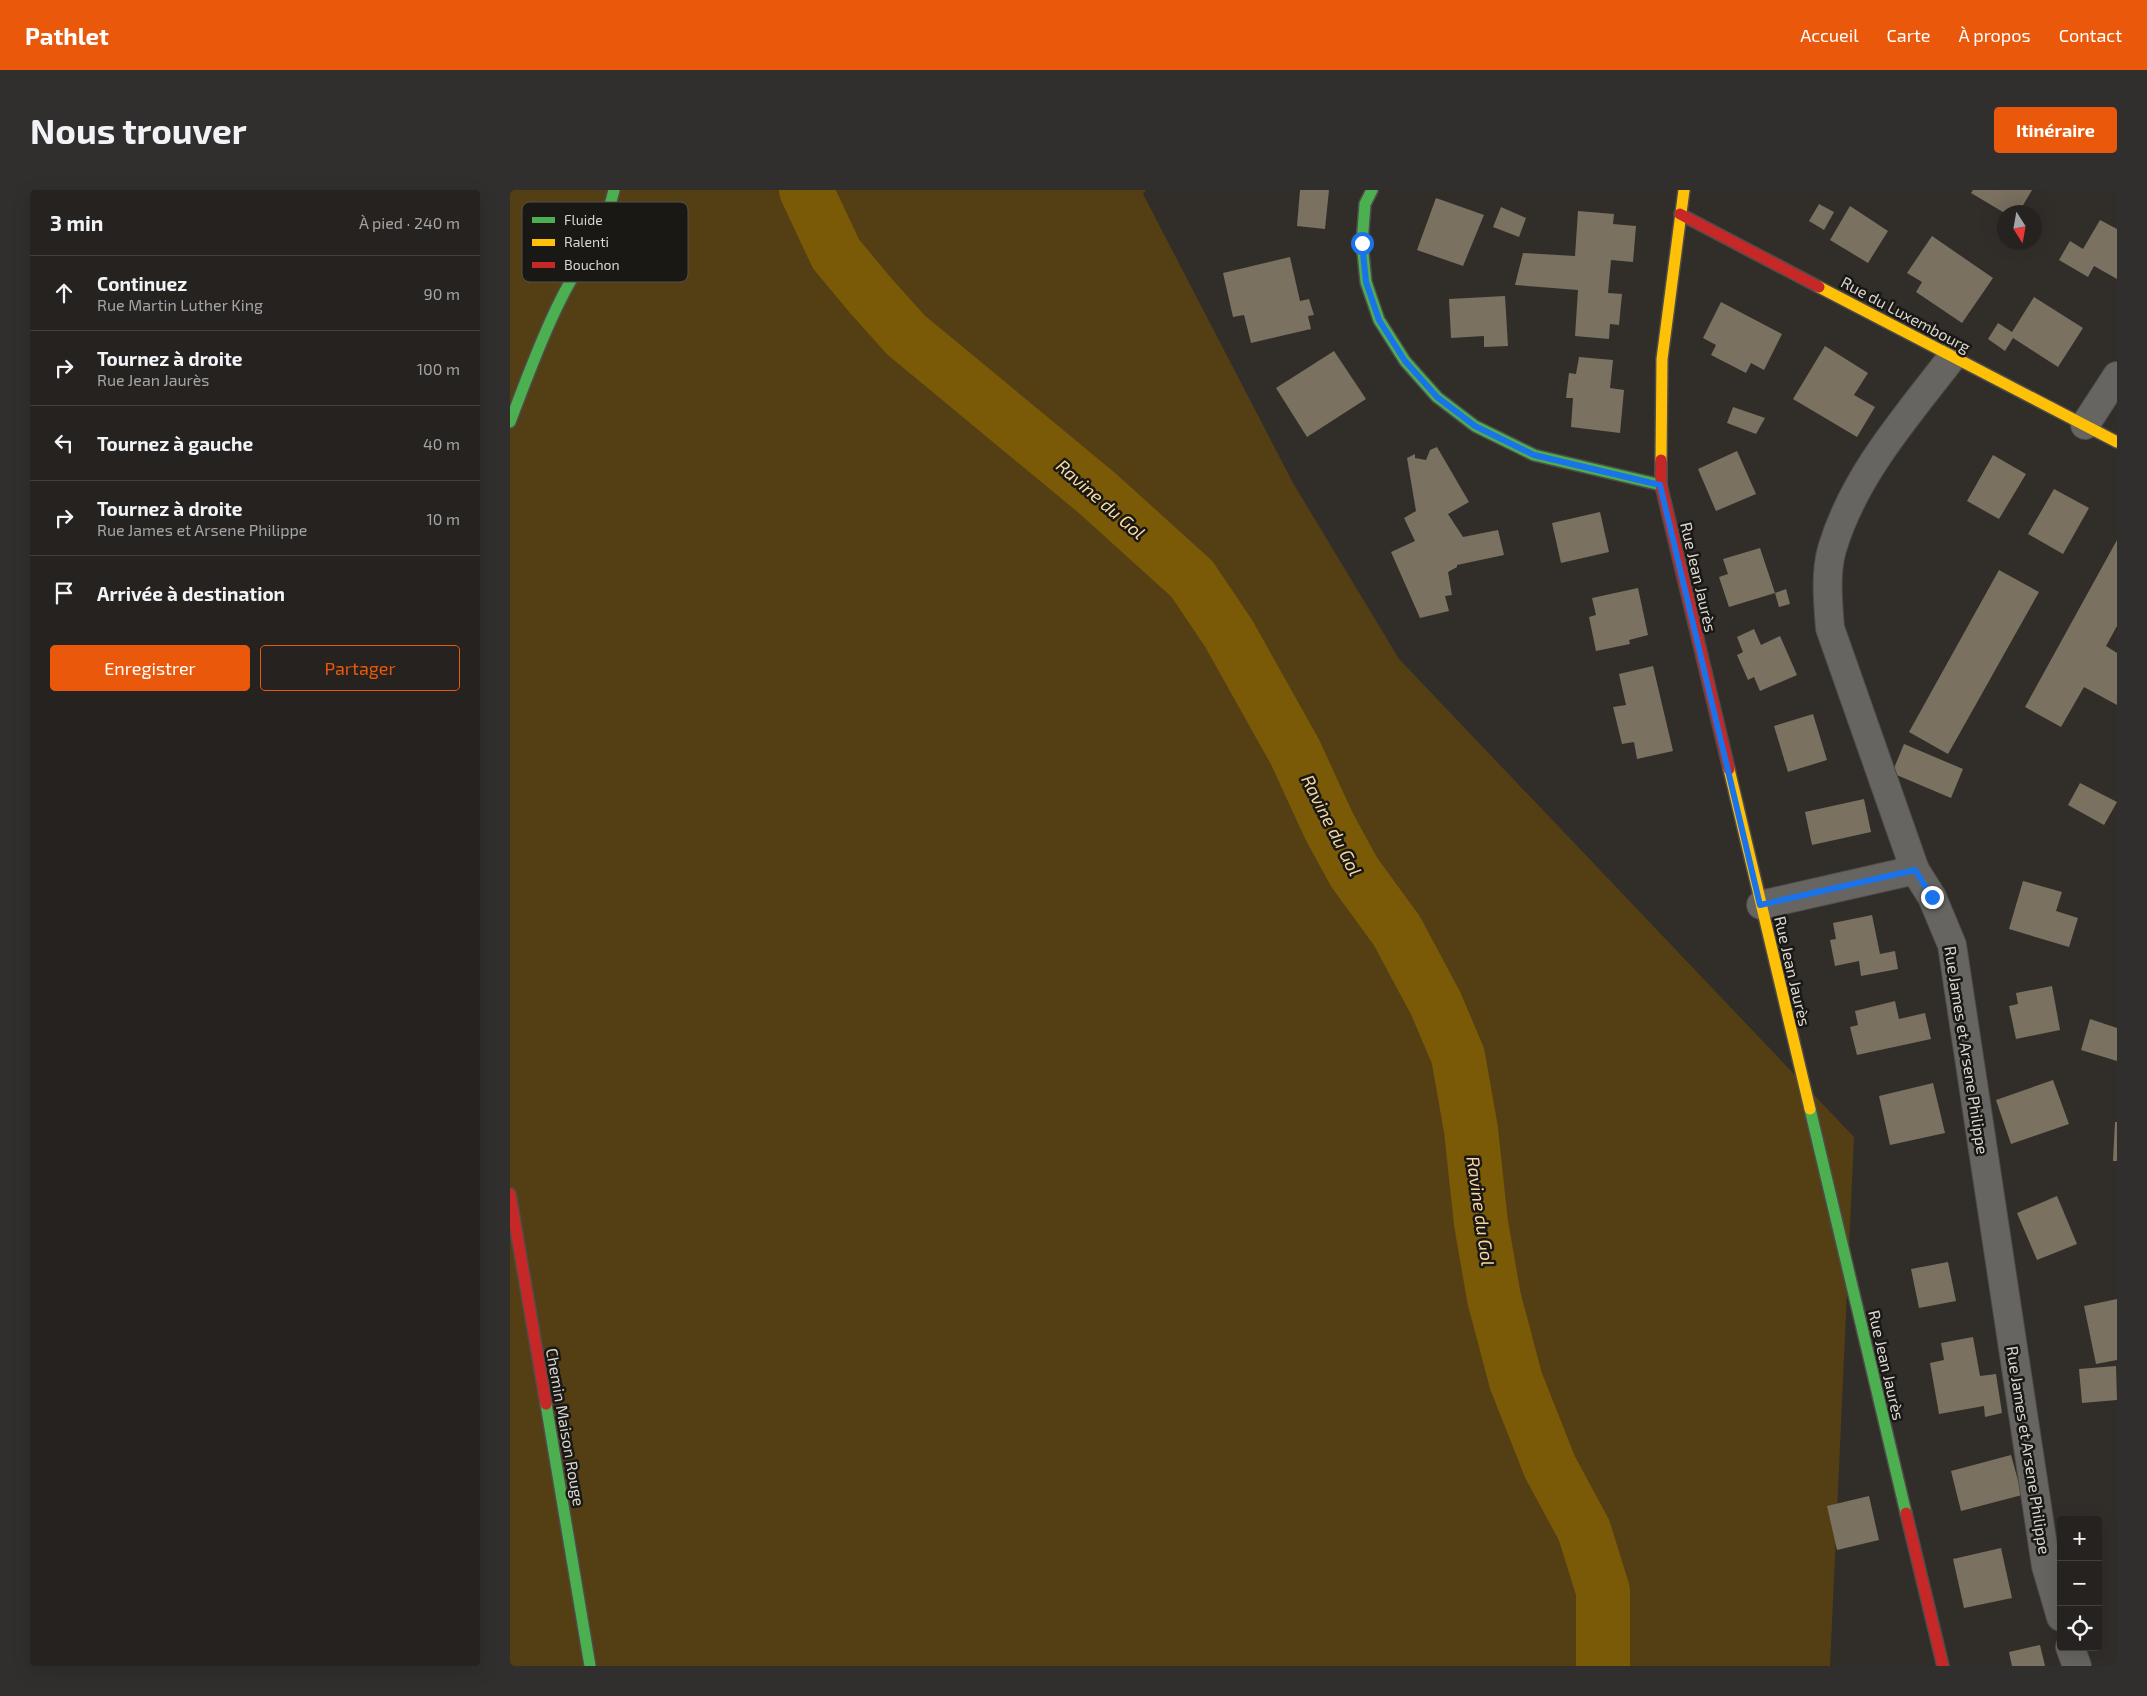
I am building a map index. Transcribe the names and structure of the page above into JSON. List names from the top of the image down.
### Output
{
  "streets": {
    "street": [
      "Rue du Luxembourg",
      "Rue Jean Jaurès",
      "Rue James et Arsene Philippe",
      "Chemin Maison Rouge"
    ]
  },
  "crossings": [
    ["Rue du Luxembourg", "Rue Jean Jaurès"],
    ["Rue du Luxembourg", "Rue James et Arsene Philippe"]
  ],
  "water": ["Ravine du Gol"],
  "legend": ["Fluide", "Ralenti", "Bouchon"],
  "north": "bottom",
  "page": {
    "header": "Pathlet",
    "nav": [
      "Accueil",
      "Carte",
      "À propos",
      "Contact"
    ],
    "buttons": [
      "Itinéraire",
      ["Enregistrer", "Partager"]
    ],
    "title": "Nous trouver",
    "heading": ["3 min", "À pied · 240 m"],
    "list": [
      ["Continuez", "Rue Martin Luther King", "90 m"],
      ["Tournez à droite", "Rue Jean Jaurès", "100 m"],
      ["Tournez à gauche", "40 m"],
      ["Tournez à droite", "Rue James et Arsene Philippe", "10 m"],
      "Arrivée à destination"
    ],
    "map_buttons": ["+", "−"]
  }
}
